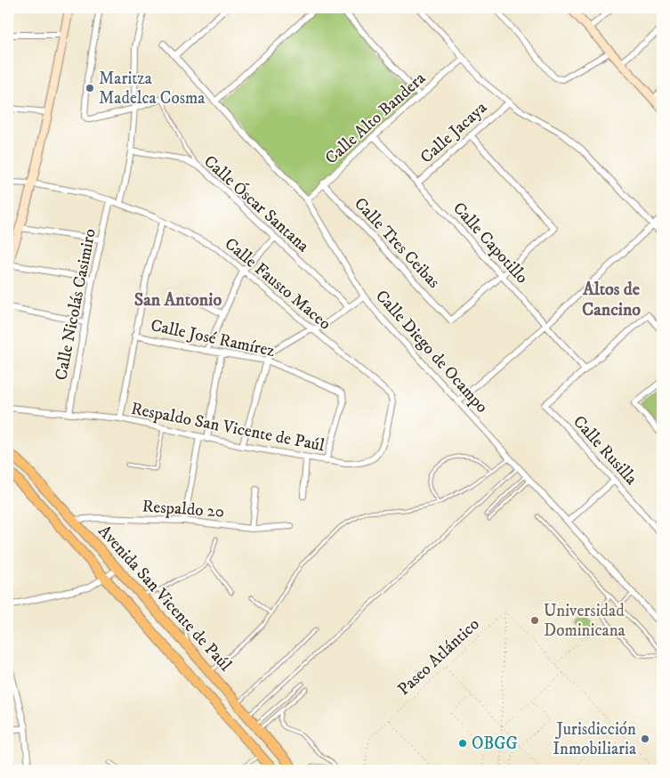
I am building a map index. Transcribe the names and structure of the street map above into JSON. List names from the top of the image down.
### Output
{
  "streets": {
    "main road": ["Avenida San Vicente de Paúl"],
    "street": [
      "Calle Alto Bandera",
      "Calle Jacaya",
      "Calle Óscar Santana",
      "Calle Tres Ceibas",
      "Calle Capotillo",
      "Calle Fausto Maceo",
      "Calle Nicolás Casimiro",
      "Calle José Ramírez",
      "Calle Diego de Ocampo",
      "Respaldo San Vicente de Paúl",
      "Calle Rusilla",
      "Respaldo 20"
    ],
    "path": ["Paseo Atlántico"]
  },
  "crossings": [
    ["Calle Alto Bandera", "Calle Tres Ceibas"],
    ["Calle Alto Bandera", "Calle Capotillo"],
    ["Calle Alto Bandera", "Calle Diego de Ocampo"],
    ["Calle Jacaya", "Calle Capotillo"],
    ["Calle Tres Ceibas", "Calle Capotillo"],
    ["Calle Capotillo", "Calle Rusilla"],
    ["Calle Fausto Maceo", "Calle Nicolás Casimiro"],
    ["Calle Fausto Maceo", "Respaldo San Vicente de Paúl"],
    ["Calle Nicolás Casimiro", "Respaldo San Vicente de Paúl"],
    ["Calle José Ramírez", "Respaldo San Vicente de Paúl"],
    ["Respaldo 20", "Avenida San Vicente de Paúl"]
  ],
  "districts": ["Altos de Cancino", "San Antonio"],
  "places": [
    "Maritza Madelca Cosma",
    "Universidad Dominicana",
    "Jurisdicción Inmobiliaria",
    "OBGG"
  ]
}
